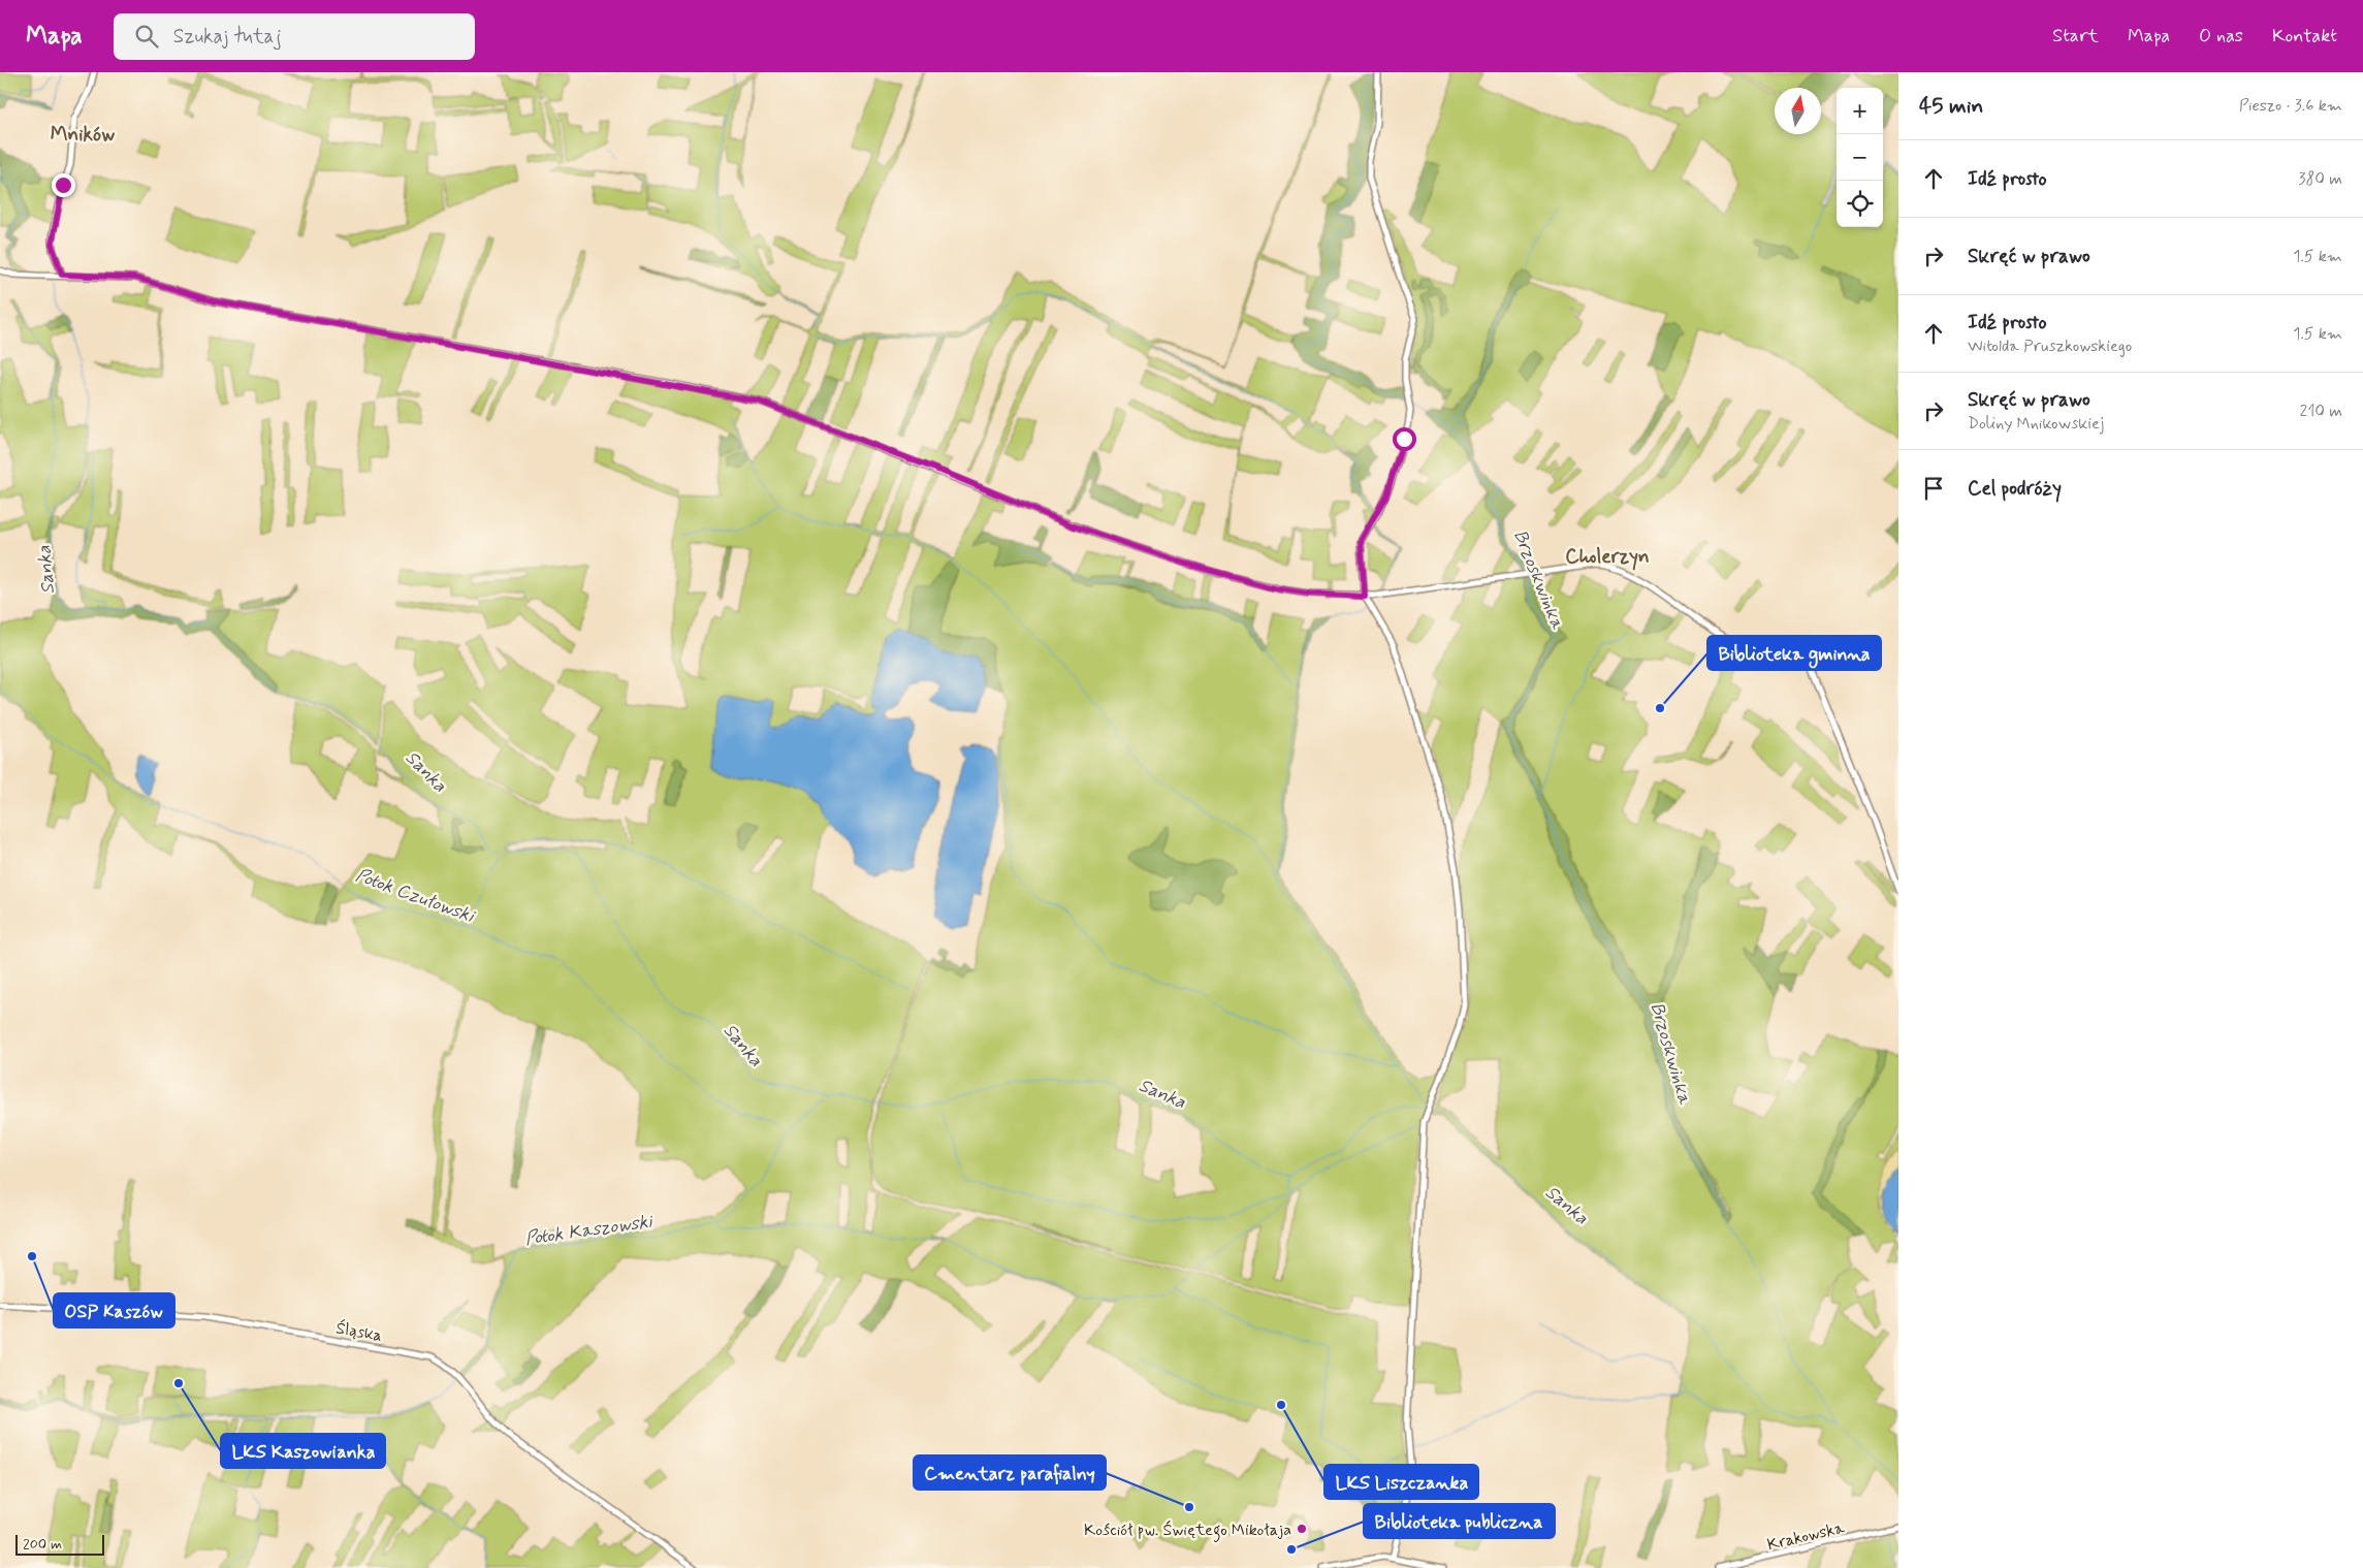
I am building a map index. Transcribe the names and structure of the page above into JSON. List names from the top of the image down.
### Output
{
  "streets": {
    "street": ["Śląska", "Krakowska"]
  },
  "districts": ["Mników", "Cholerzyn"],
  "water": [
    "Sanka",
    "Brzoskwinka",
    "Potok Czułowski",
    "Potok Kaszowski"
  ],
  "places": [
    "Biblioteka gminna",
    "OSP Kaszów",
    "LKS Kaszowianka",
    "LKS Liszczanka",
    "Cmentarz parafialny",
    "Kościół pw. Świętego Mikołaja",
    "Biblioteka publiczna"
  ],
  "scale_bar": "200 m",
  "north": "top",
  "page": {
    "header": "Mapa",
    "search": "Szukaj tutaj",
    "nav": [
      "Start",
      "Mapa",
      "O nas",
      "Kontakt"
    ],
    "heading": ["45 min", "Pieszo · 3.6 km"],
    "map_buttons": ["+", "−"],
    "list": [
      ["Idź prosto", "380 m"],
      ["Skręć w prawo", "1.5 km"],
      ["Idź prosto", "Witolda Pruszkowskiego", "1.5 km"],
      ["Skręć w prawo", "Doliny Mnikowskiej", "210 m"],
      "Cel podróży"
    ],
    "scale": "200 m"
  }
}
